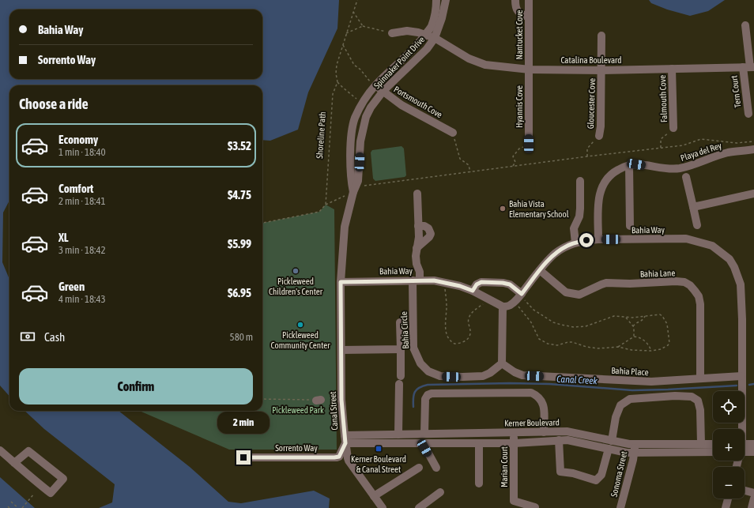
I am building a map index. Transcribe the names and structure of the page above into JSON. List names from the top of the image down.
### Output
{
  "streets": {
    "street": [
      "Nantucket Cove",
      "Catalina Boulevard",
      "Spinnaker Point Drive",
      "Tern Court",
      "Falmouth Cove",
      "Portsmouth Cove",
      "Gloucester Cove",
      "Hyannis Cove",
      "Playa del Rey",
      "Bahia Way",
      "Bahia Lane",
      "Bahia Circle",
      "Bahia Place",
      "Canal Street",
      "Kerner Boulevard",
      "Sorrento Way",
      "Marian Court",
      "Sonoma Street"
    ],
    "path": ["Shoreline Path"]
  },
  "crossings": [
    ["Nantucket Cove", "Catalina Boulevard"],
    ["Nantucket Cove", "Hyannis Cove"],
    ["Catalina Boulevard", "Spinnaker Point Drive"],
    ["Catalina Boulevard", "Tern Court"],
    ["Catalina Boulevard", "Falmouth Cove"],
    ["Catalina Boulevard", "Gloucester Cove"],
    ["Catalina Boulevard", "Hyannis Cove"],
    ["Spinnaker Point Drive", "Portsmouth Cove"],
    ["Spinnaker Point Drive", "Bahia Way"],
    ["Spinnaker Point Drive", "Canal Street"],
    ["Playa del Rey", "Bahia Way"],
    ["Bahia Way", "Bahia Lane"],
    ["Bahia Way", "Bahia Circle"],
    ["Bahia Way", "Bahia Place"],
    ["Bahia Way", "Canal Street"],
    ["Bahia Lane", "Bahia Place"],
    ["Bahia Circle", "Bahia Place"],
    ["Canal Street", "Kerner Boulevard"],
    ["Canal Street", "Sorrento Way"],
    ["Kerner Boulevard", "Sorrento Way"],
    ["Kerner Boulevard", "Marian Court"],
    ["Kerner Boulevard", "Sonoma Street"]
  ],
  "water": ["Canal Creek"],
  "parks": ["Pickleweed Park"],
  "places": {
    "other": ["Bahia Vista Elementary School", "Pickleweed Children's Center", "Pickleweed Community Center"],
    "transit": ["Kerner Boulevard & Canal Street"]
  },
  "page": {
    "banner": ["Bahia Way", "Sorrento Way"],
    "heading": "Choose a ride",
    "list": [
      {
        "name": "Economy",
        "note": "1 min · 18:40",
        "value": "$3.52"
      },
      {
        "name": "Comfort",
        "note": "2 min · 18:41",
        "value": "$4.75"
      },
      {
        "name": "XL",
        "note": "3 min · 18:42",
        "value": "$5.99"
      },
      {
        "name": "Green",
        "note": "4 min · 18:43",
        "value": "$6.95"
      }
    ],
    "pay": ["Cash", "580 m"],
    "buttons": "Confirm",
    "map_buttons": ["+", "−"],
    "bubble": "2 min"
  }
}
